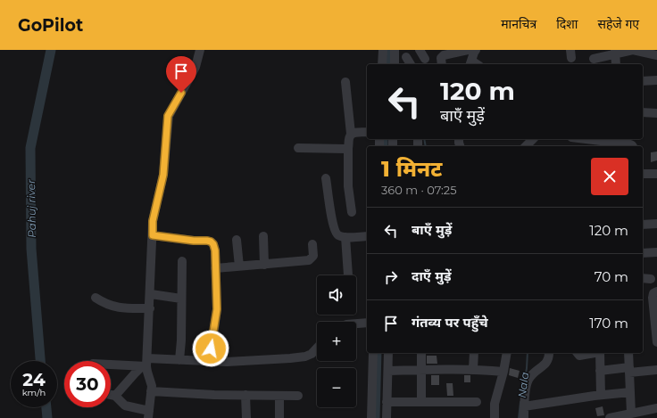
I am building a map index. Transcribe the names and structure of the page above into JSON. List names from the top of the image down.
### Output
{
  "water": ["Pahuj river", "Nala"],
  "page": {
    "header": "GoPilot",
    "nav": ["मानचित्र", "दिशा", "सहेजे गए"],
    "turn": ["120 m", "बाएँ मुड़ें"],
    "heading": ["1 मिनट", "360 m · 07:25"],
    "list": [
      {
        "name": "बाएँ मुड़ें",
        "value": "120 m"
      },
      {
        "name": "दाएँ मुड़ें",
        "value": "70 m"
      },
      {
        "name": "गंतव्य पर पहुँचे",
        "value": "170 m"
      }
    ],
    "map_buttons": ["+", "−"],
    "speed": "24 km/h",
    "limit": "30"
  }
}
